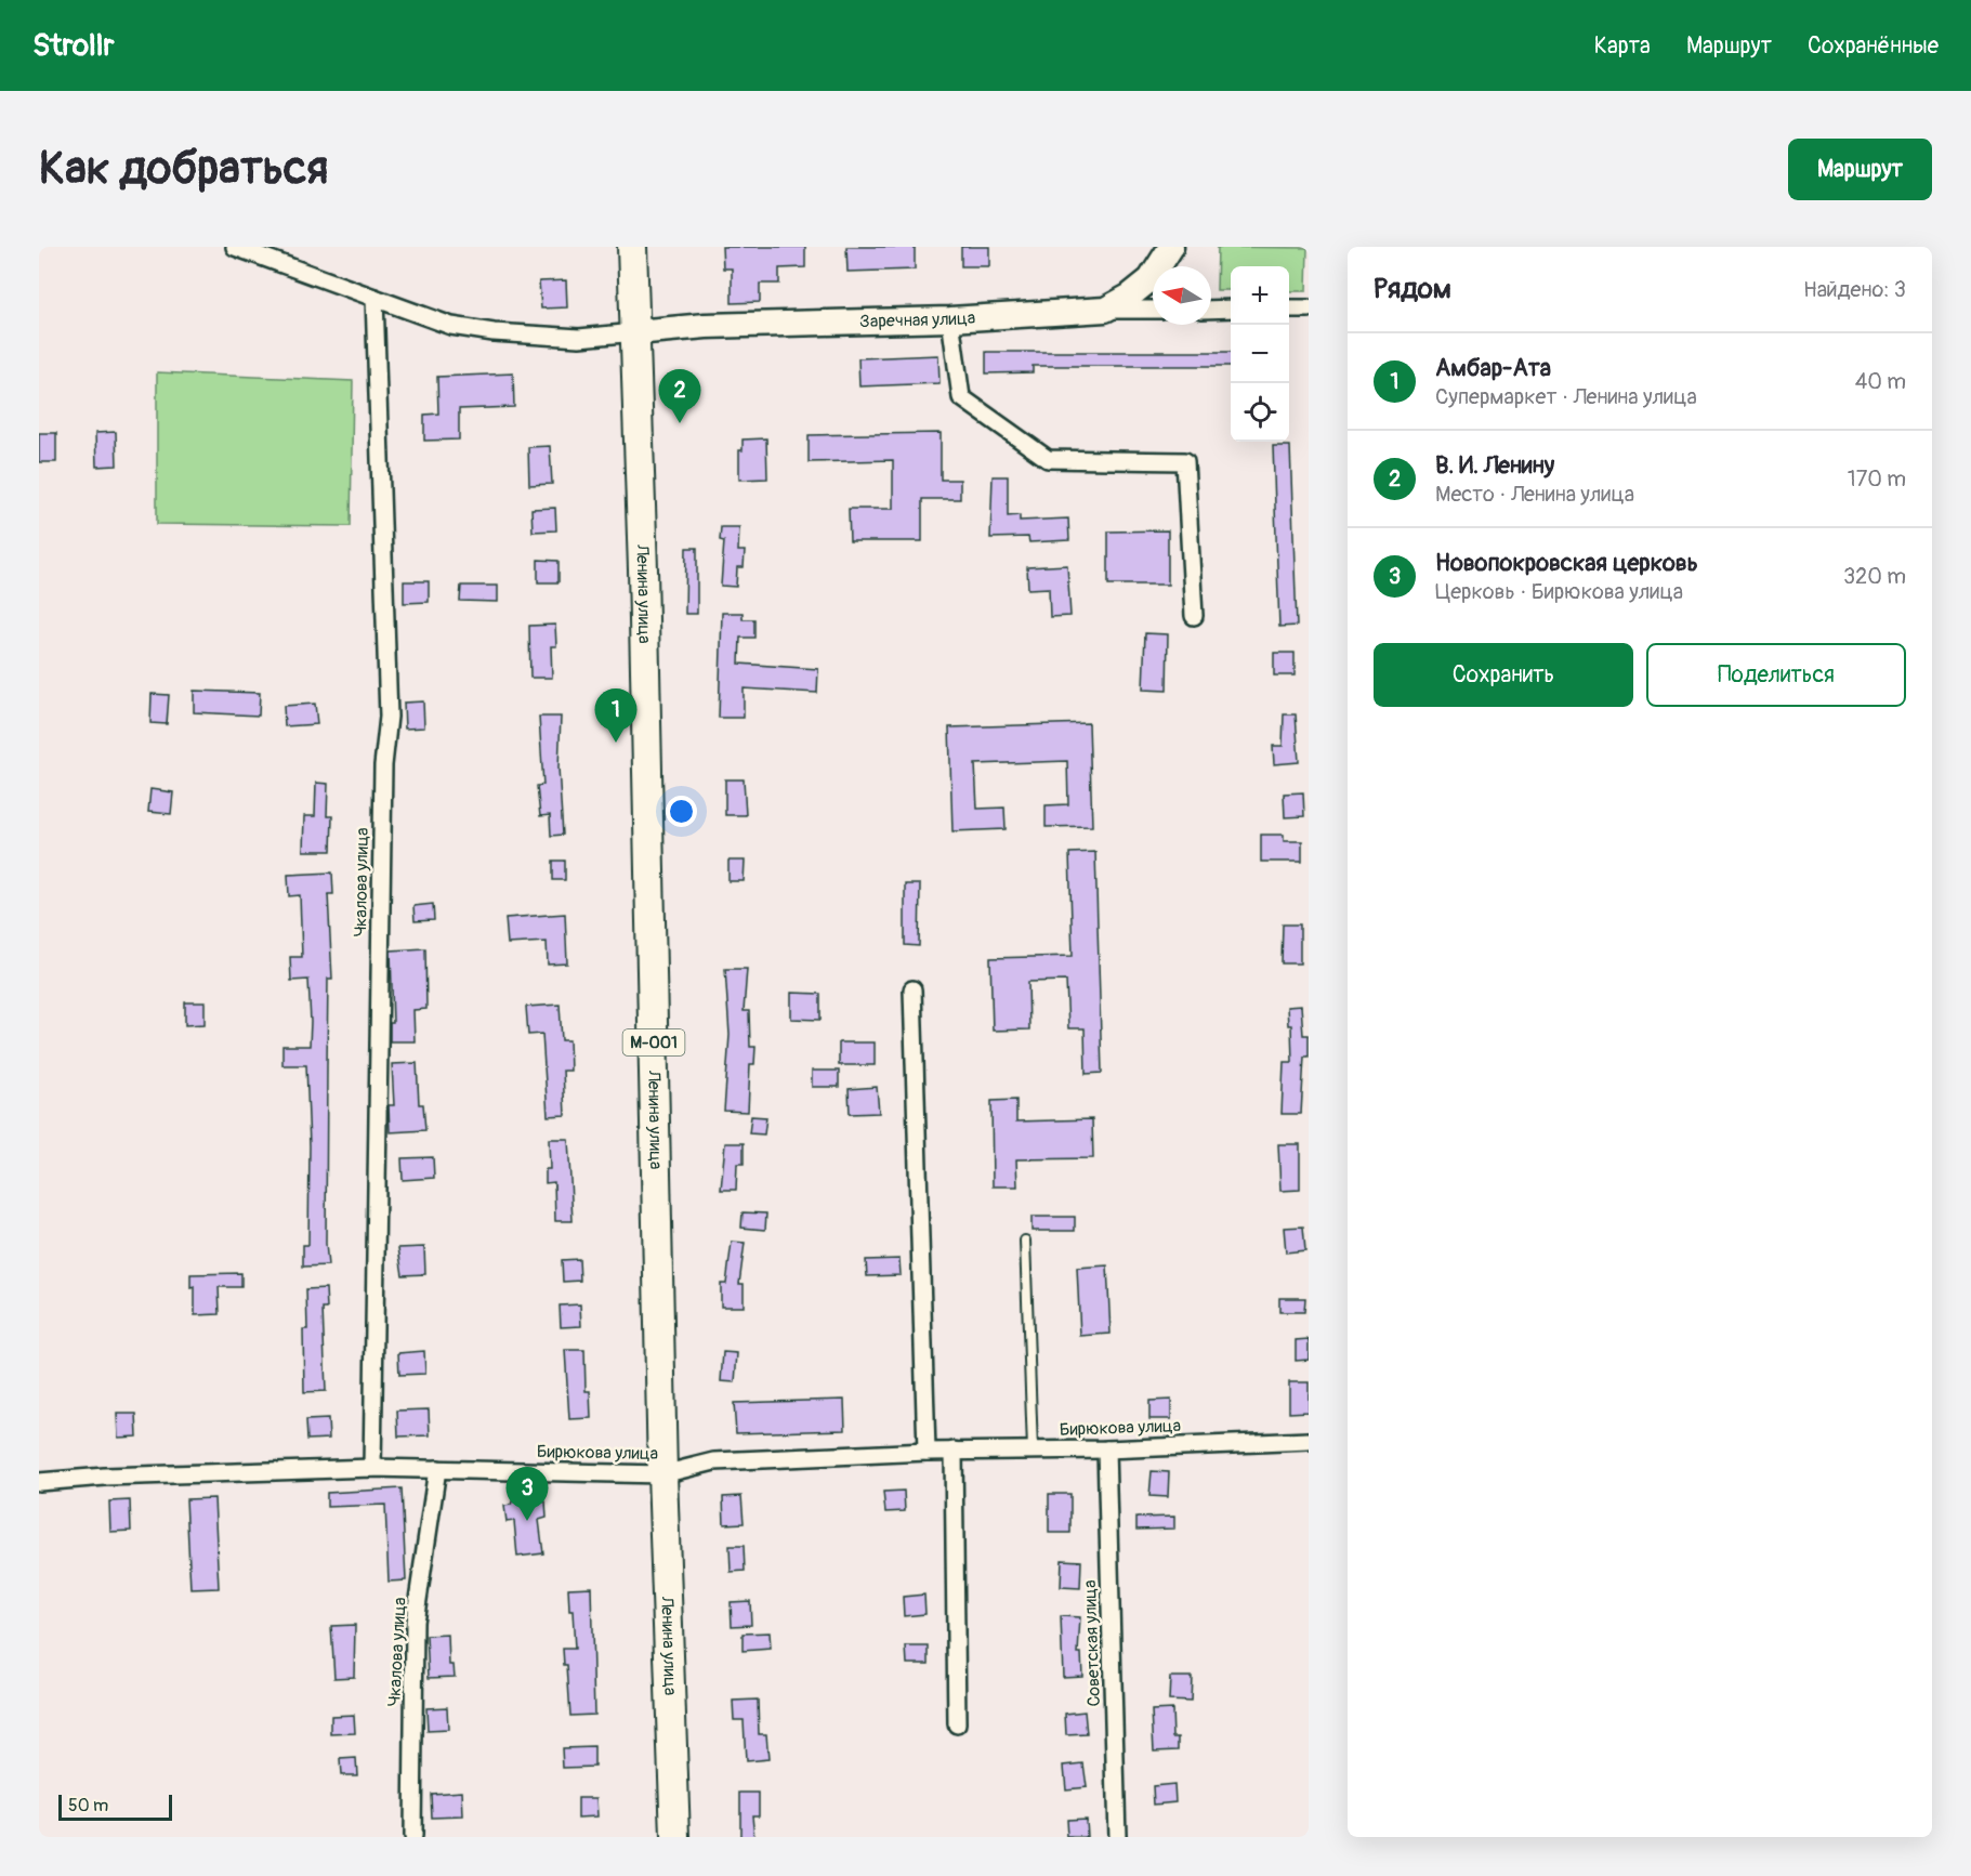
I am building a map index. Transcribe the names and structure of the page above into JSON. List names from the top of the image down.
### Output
{
  "streets": {
    "main road": ["Ленина улица", "М-001"],
    "street": [
      "Заречная улица",
      "Чкалова улица",
      "Бирюкова улица",
      "Советская улица"
    ]
  },
  "crossings": [
    ["Заречная улица", "Ленина улица"],
    ["Ленина улица", "Бирюкова улица"],
    ["Чкалова улица", "Бирюкова улица"],
    ["Бирюкова улица", "Советская улица"]
  ],
  "scale_bar": "50 m",
  "north": "left",
  "page": {
    "header": "Strollr",
    "nav": ["Карта", "Маршрут", "Сохранённые"],
    "buttons": [
      "Маршрут",
      ["Сохранить", "Поделиться"]
    ],
    "title": "Как добраться",
    "heading": ["Рядом", "Найдено: 3"],
    "map_buttons": ["+", "−"],
    "list": [
      {
        "mark": "1",
        "name": "Амбар-Ата",
        "note": "Супермаркет · Ленина улица",
        "value": "40 m"
      },
      {
        "mark": "2",
        "name": "В. И. Ленину",
        "note": "Место · Ленина улица",
        "value": "170 m"
      },
      {
        "mark": "3",
        "name": "Новопокровская церковь",
        "note": "Церковь · Бирюкова улица",
        "value": "320 m"
      }
    ],
    "pins": ["2", "1", "3"],
    "scale": "50 m"
  }
}
